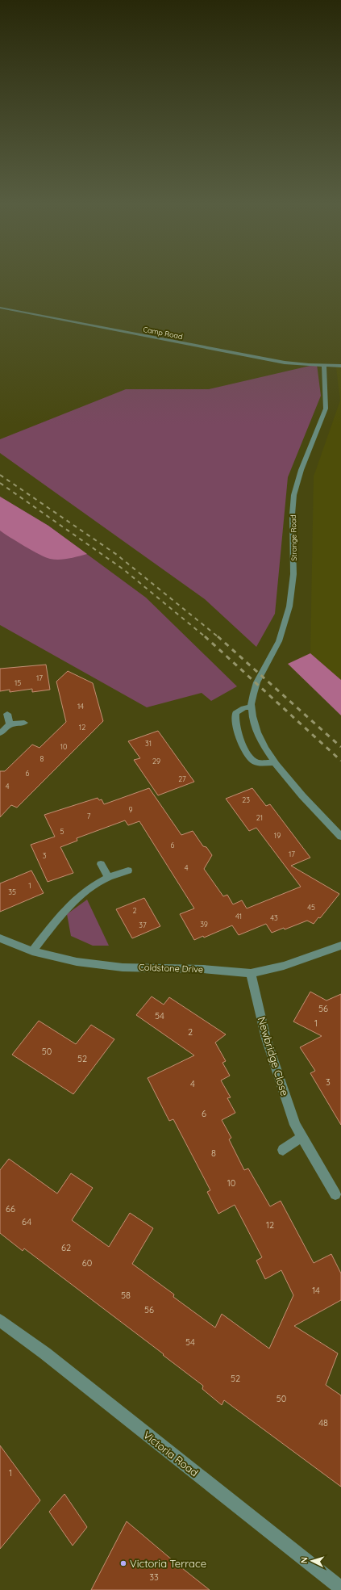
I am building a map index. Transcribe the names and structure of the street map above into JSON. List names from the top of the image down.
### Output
{
  "streets": {
    "street": [
      "Camp Road",
      "Strange Road",
      "Coldstone Drive",
      "Newbridge Close",
      "Victoria Road"
    ]
  },
  "crossings": [
    ["Camp Road", "Strange Road"],
    ["Coldstone Drive", "Newbridge Close"]
  ],
  "places": ["Victoria Terrace"],
  "house_numbers": [
    "17",
    "15",
    "14",
    "12",
    "31",
    "10",
    "8",
    "29",
    "6",
    "27",
    "4",
    "23",
    "9",
    "7",
    "21",
    "5",
    "19",
    "6",
    "17",
    "3",
    "4",
    "1",
    "35",
    "45",
    "2",
    "41",
    "43",
    "39",
    "37",
    "56",
    "54",
    "1",
    "2",
    "50",
    "52",
    "3",
    "4",
    "6",
    "8",
    "10",
    "66",
    "64",
    "12",
    "62",
    "60",
    "14",
    "58",
    "56",
    "54",
    "52",
    "50",
    "48",
    "1",
    "33"
  ],
  "north": "left"
}
